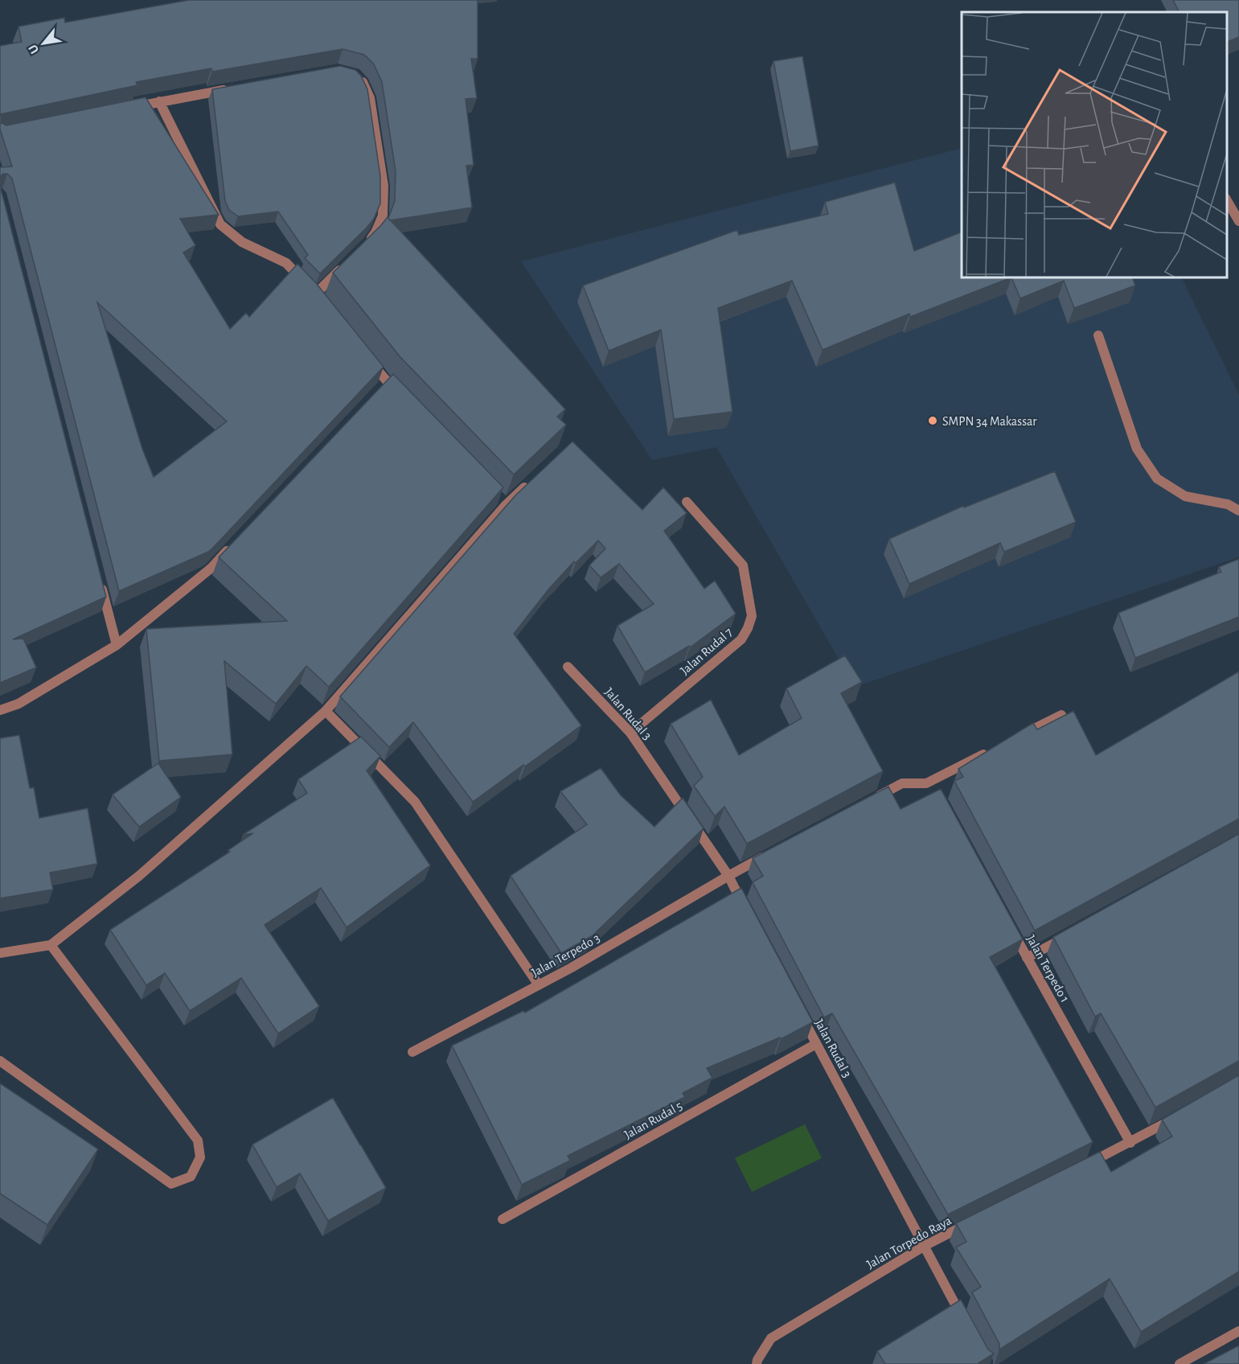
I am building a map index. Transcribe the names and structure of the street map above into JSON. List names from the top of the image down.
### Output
{
  "streets": {
    "street": [
      "Jalan Rudal 7",
      "Jalan Rudal 3",
      "Jalan Terpedo 3",
      "Jalan Terpedo 1",
      "Jalan Rudal 5",
      "Jalan Torpedo Raya"
    ]
  },
  "crossings": [
    ["Jalan Rudal 7", "Jalan Rudal 3"],
    ["Jalan Rudal 3", "Jalan Terpedo 3"],
    ["Jalan Rudal 3", "Jalan Rudal 5"],
    ["Jalan Rudal 3", "Jalan Torpedo Raya"]
  ],
  "places": ["SMPN 34 Makassar"],
  "north": "bottom left"
}
